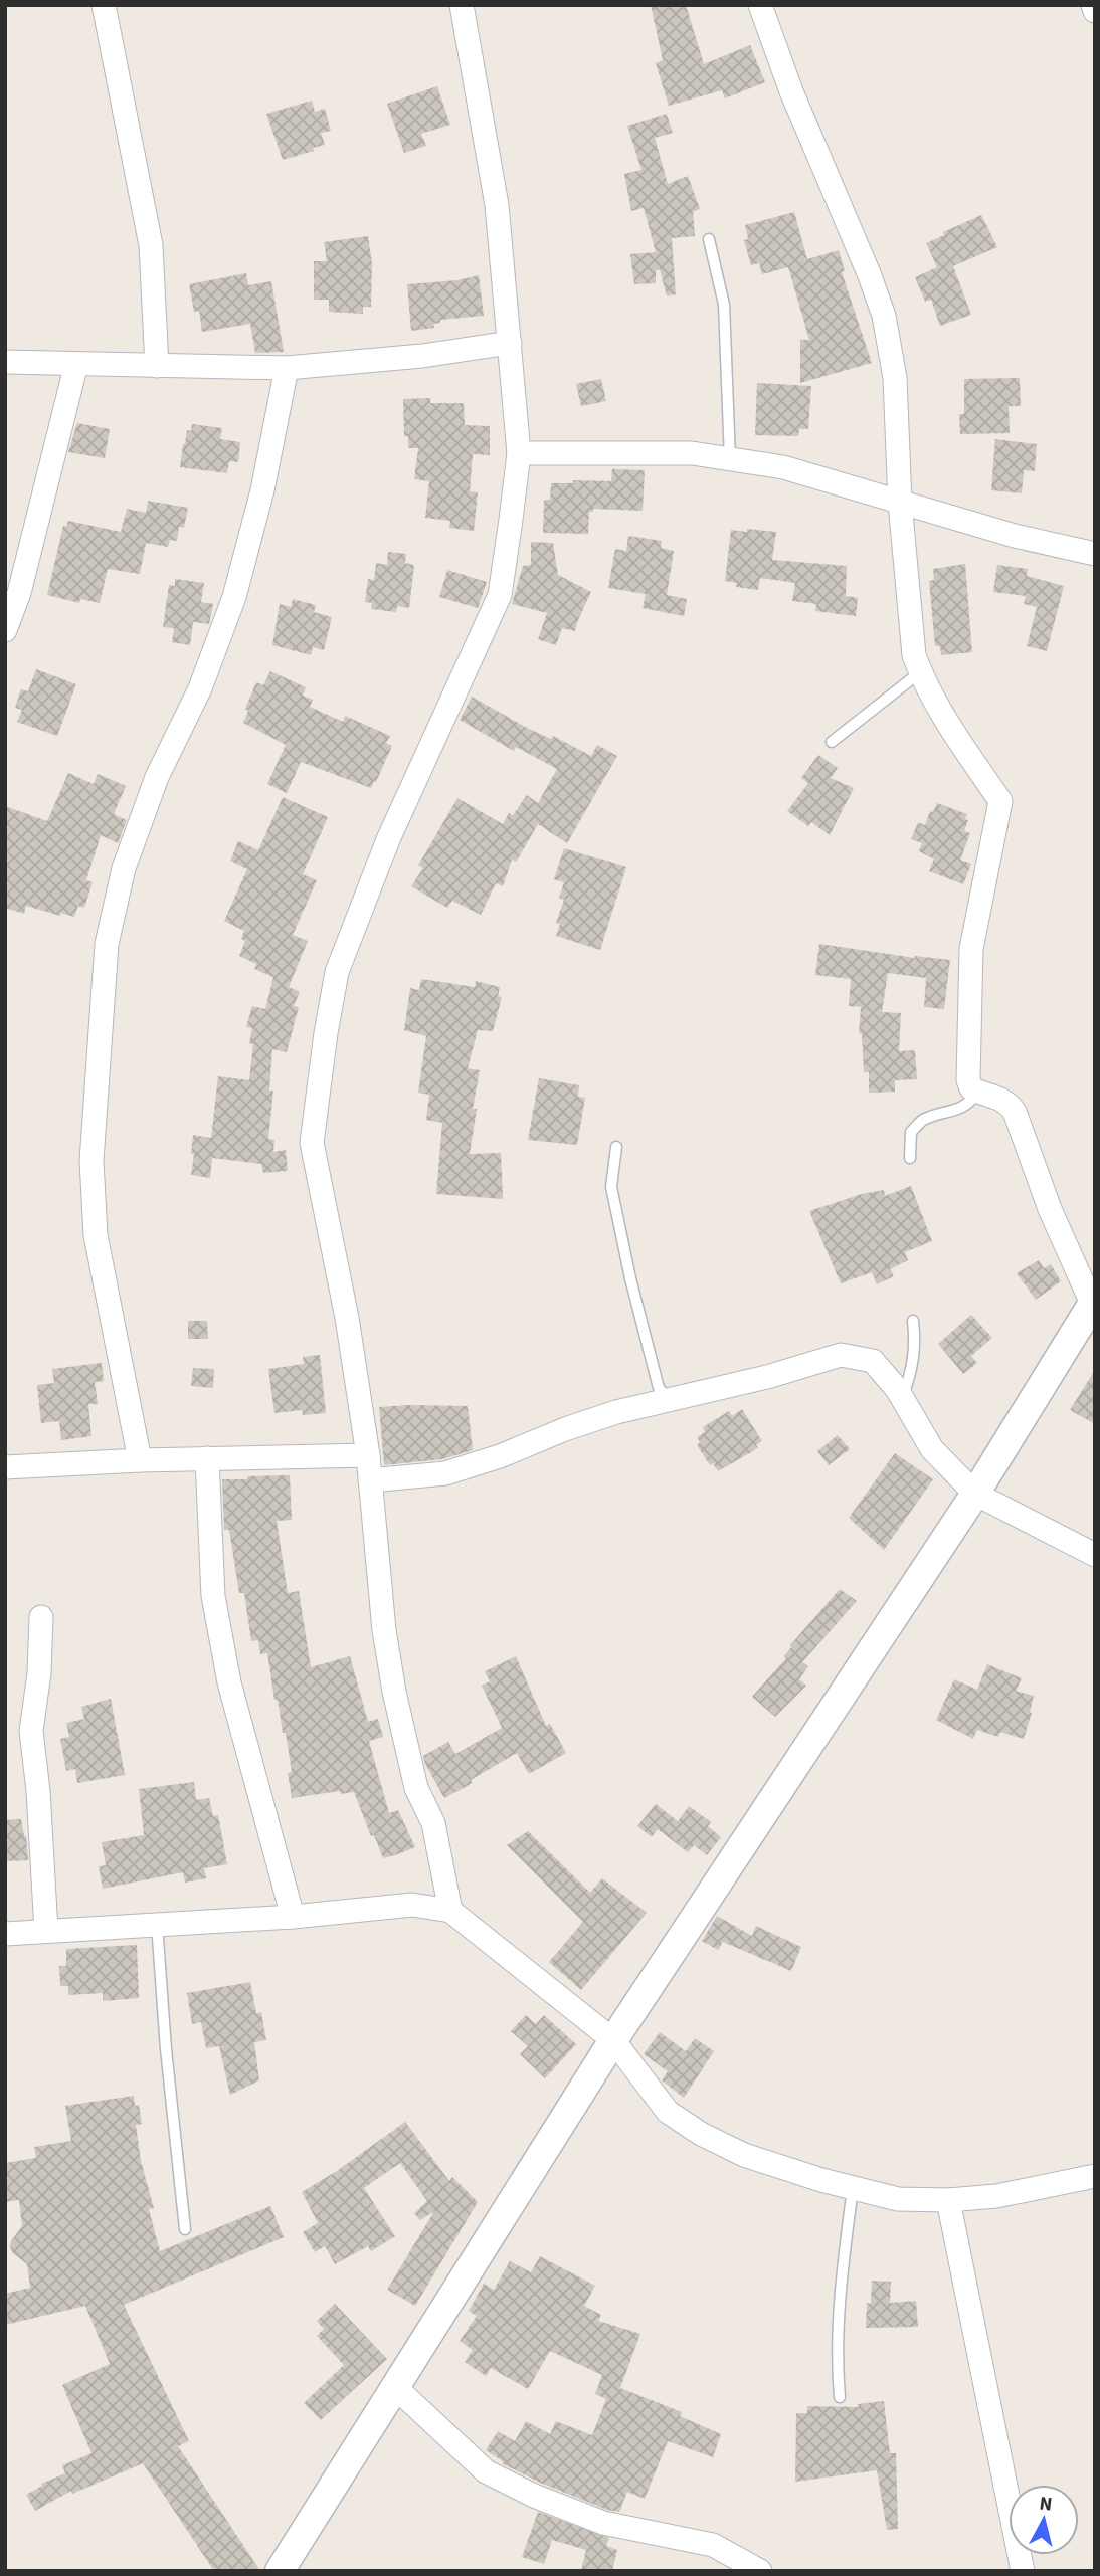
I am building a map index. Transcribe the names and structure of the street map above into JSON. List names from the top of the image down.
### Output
{
  "north": "top"
}
